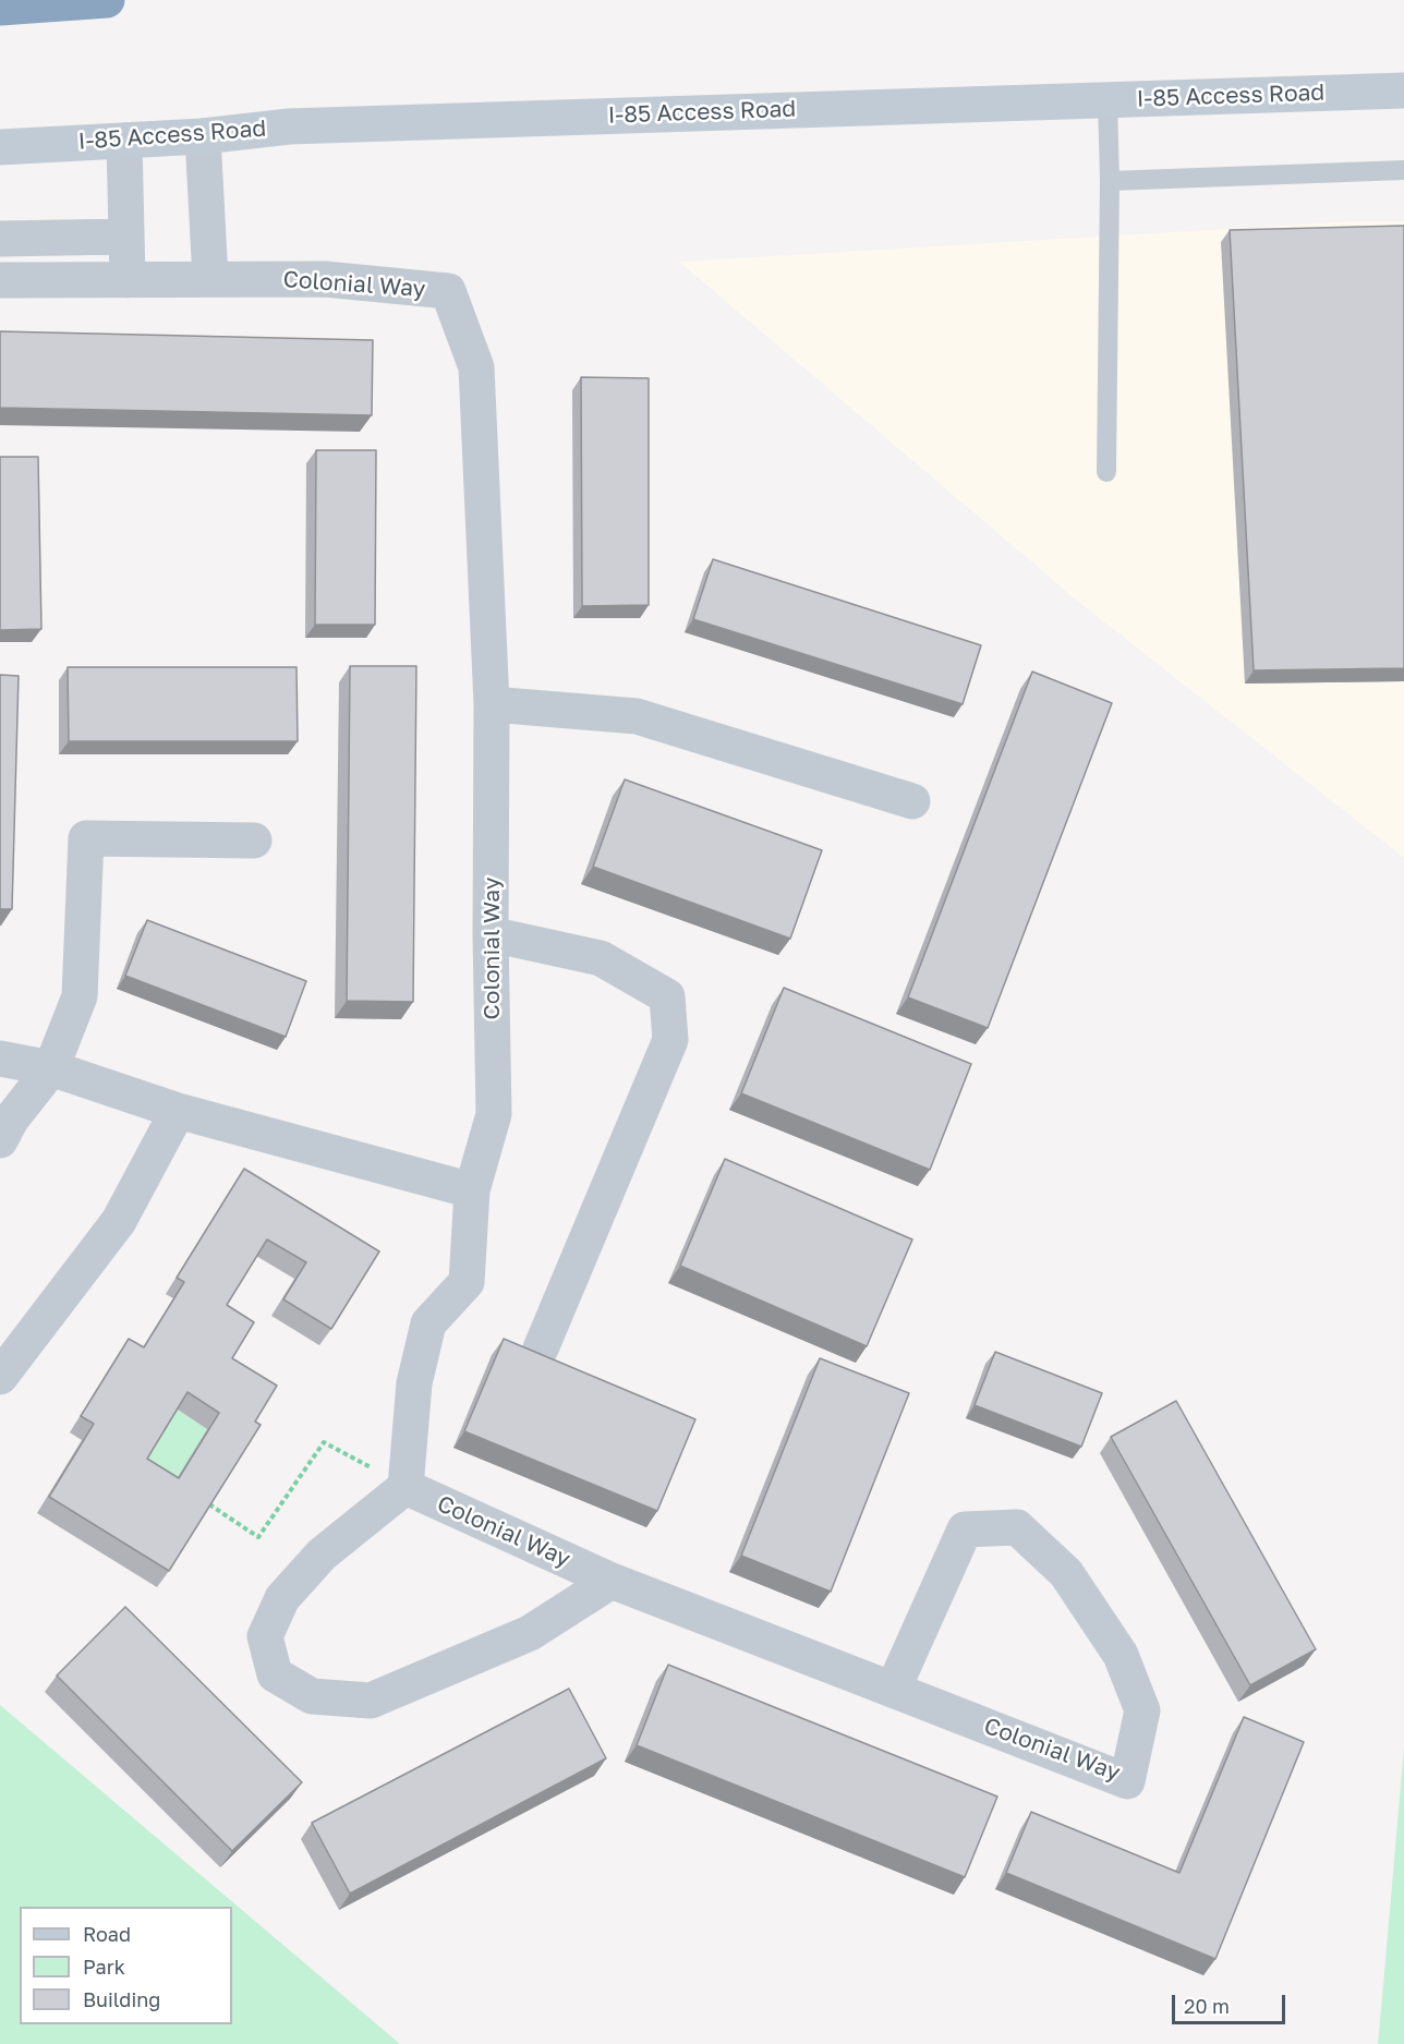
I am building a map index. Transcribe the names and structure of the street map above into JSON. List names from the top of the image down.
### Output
{
  "streets": {
    "main road": ["I-85 Access Road"],
    "street": ["Colonial Way"]
  },
  "legend": ["Road", "Park", "Building"],
  "scale_bar": "20 m"
}
